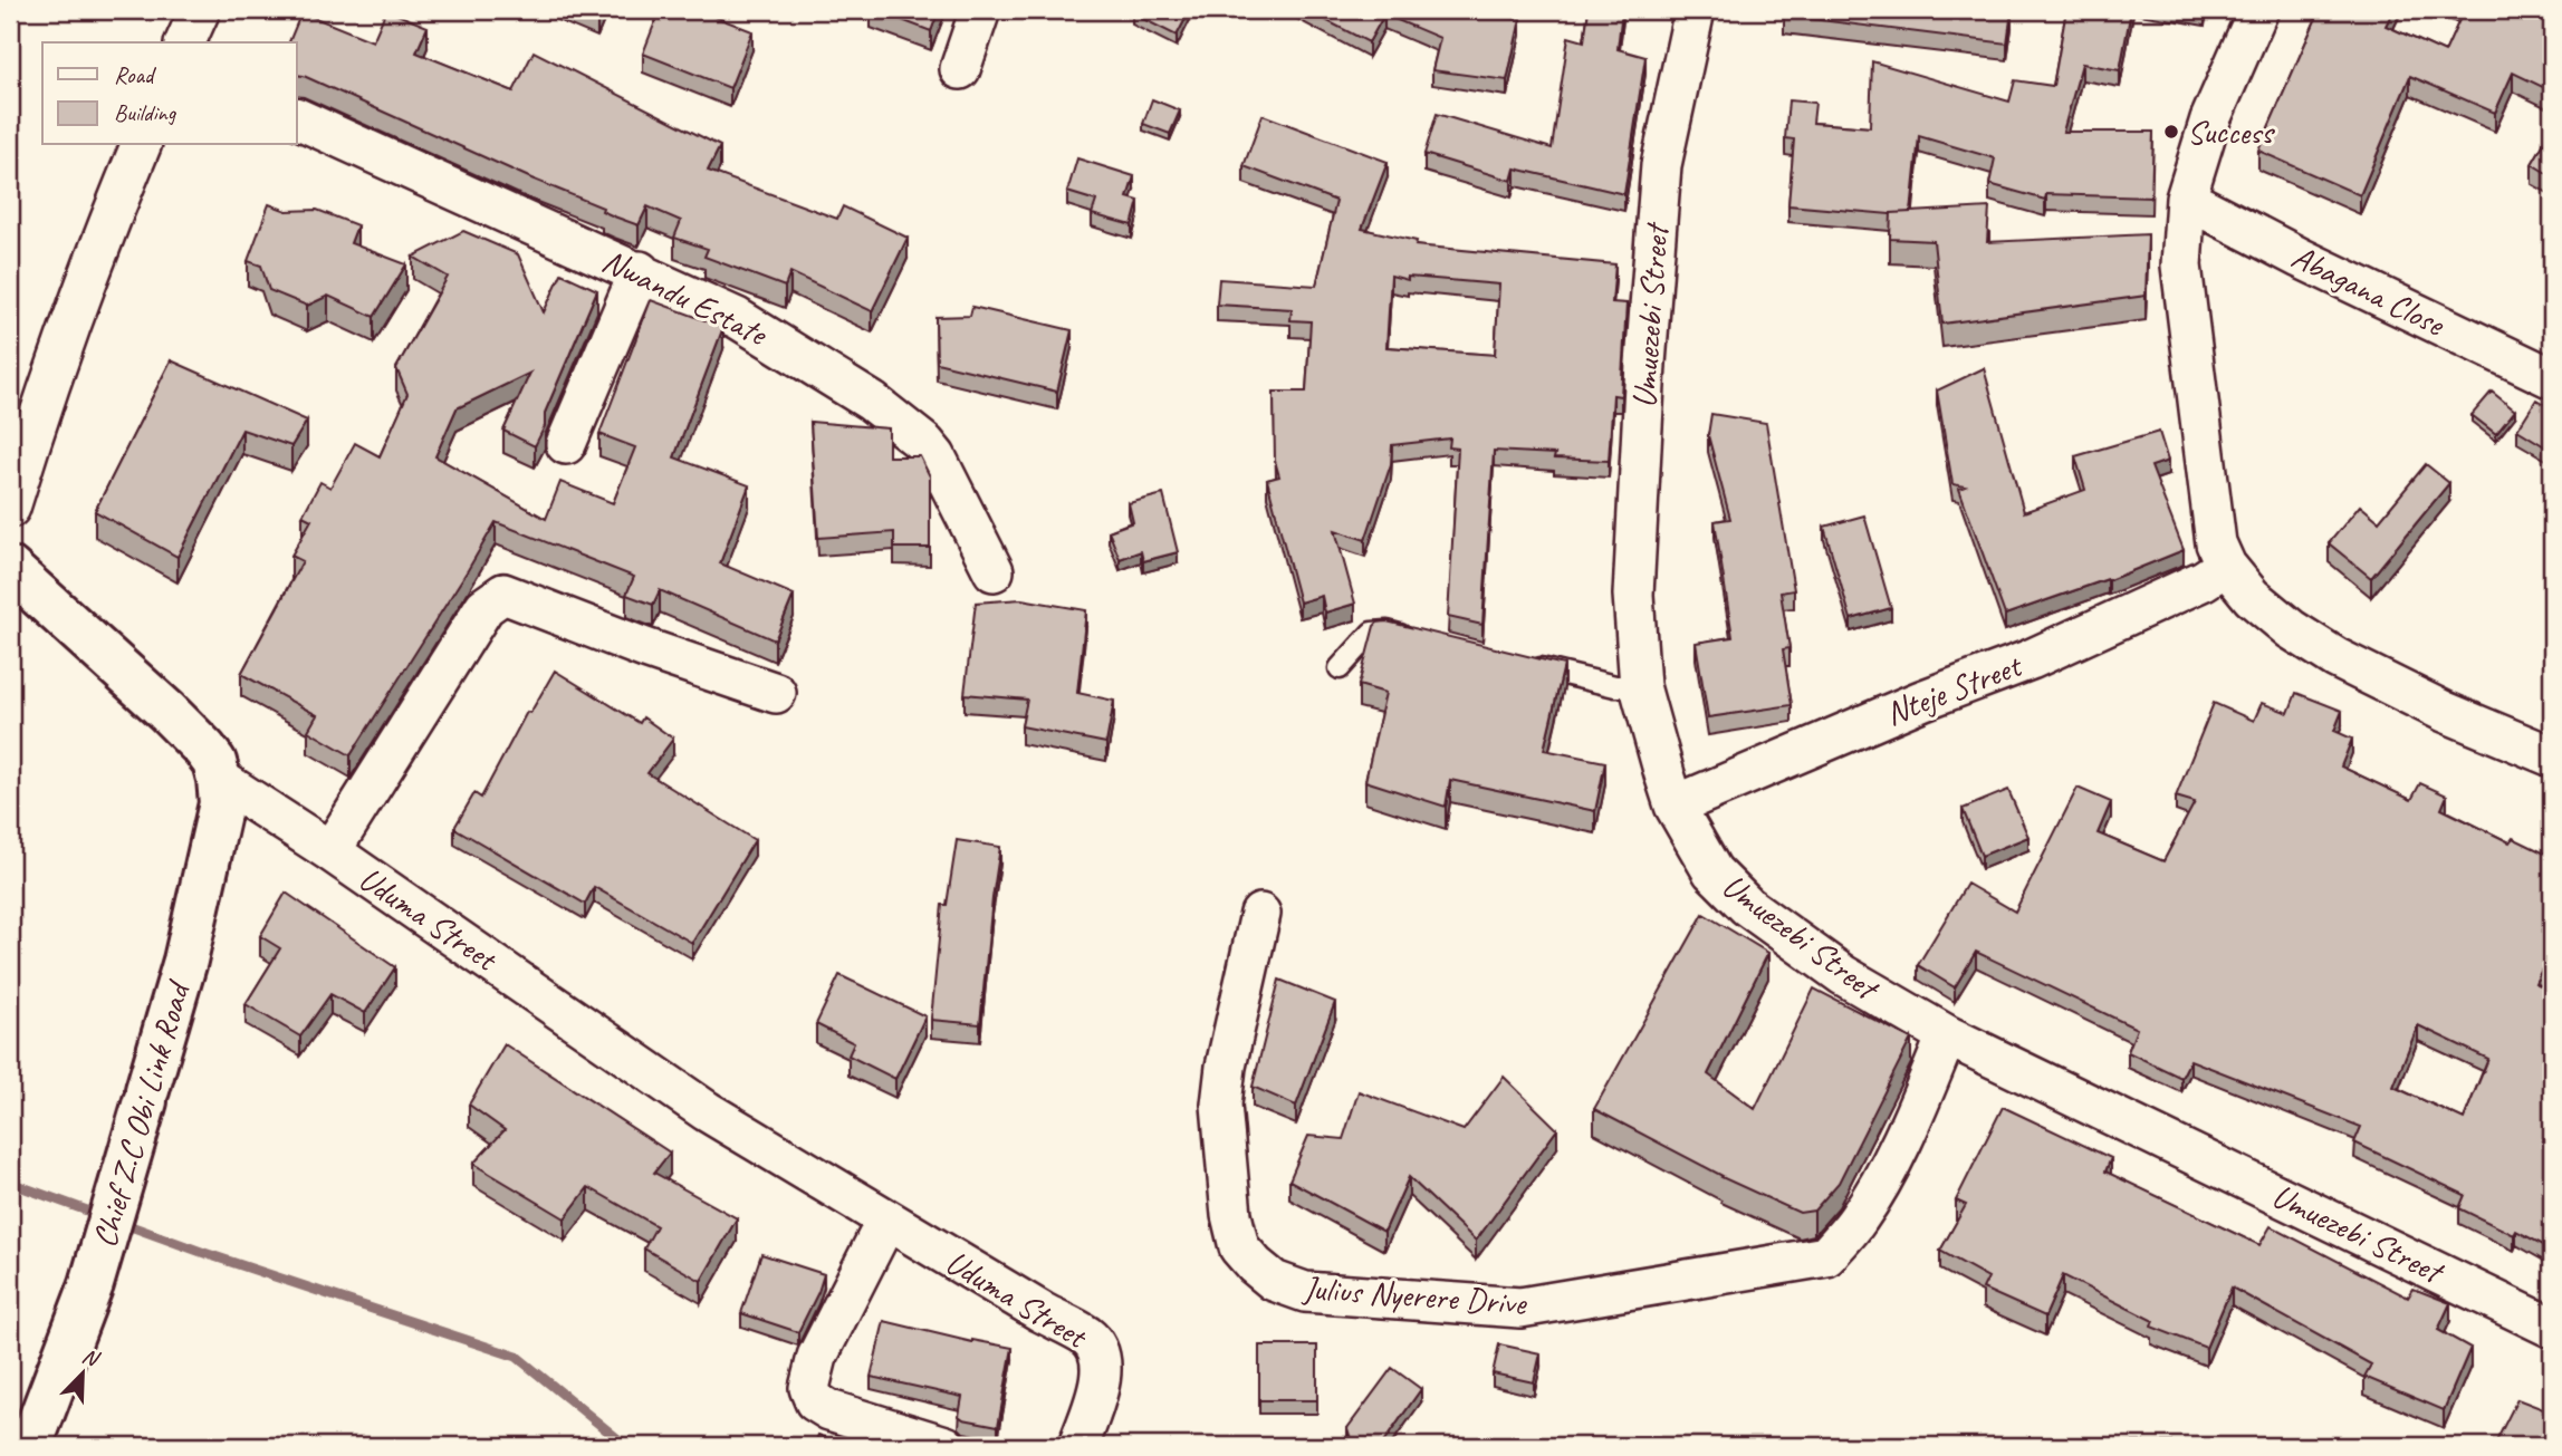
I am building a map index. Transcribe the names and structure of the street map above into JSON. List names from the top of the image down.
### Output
{
  "streets": {
    "street": [
      "Abagana Close",
      "Nwandu Estate",
      "Umuezebi Street",
      "Nteje Street",
      "Uduma Street",
      "Chief Z.C Obi Link Road",
      "Julius Nyerere Drive"
    ]
  },
  "crossings": [
    ["Umuezebi Street", "Nteje Street"],
    ["Umuezebi Street", "Julius Nyerere Drive"],
    ["Uduma Street", "Chief Z.C Obi Link Road"]
  ],
  "places": ["Success"],
  "legend": ["Road", "Building"],
  "north": "top right"
}
